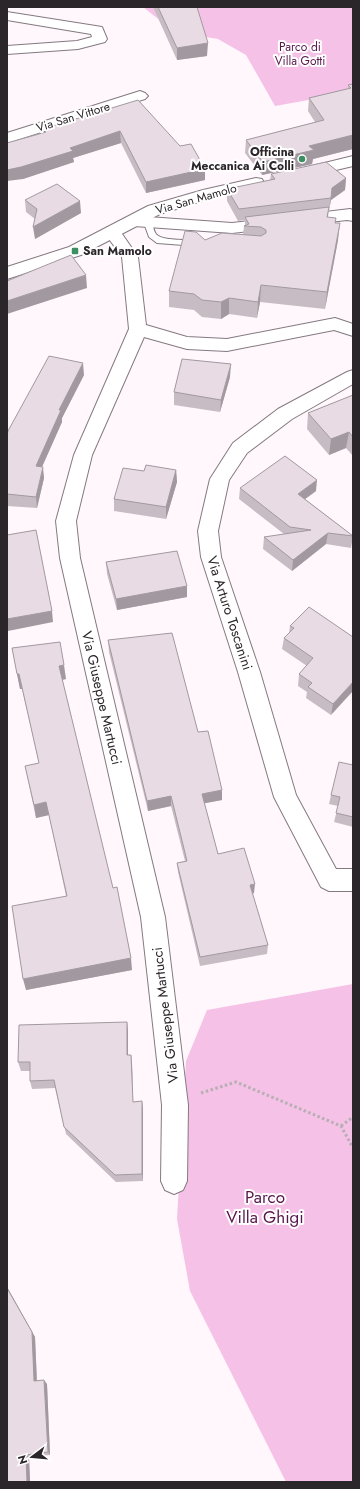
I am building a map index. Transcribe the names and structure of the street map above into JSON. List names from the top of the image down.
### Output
{
  "streets": {
    "street": [
      "Via San Vittore",
      "Via San Mamolo",
      "Via Arturo Toscanini",
      "Via Giuseppe Martucci"
    ]
  },
  "crossings": [
    ["Via San Mamolo", "Via Giuseppe Martucci"]
  ],
  "parks": ["Parco di Villa Gotti", "Parco Villa Ghigi"],
  "places": {
    "other": ["Officina Meccanica Ai Colli"],
    "transit": ["San Mamolo"]
  },
  "north": "left"
}
